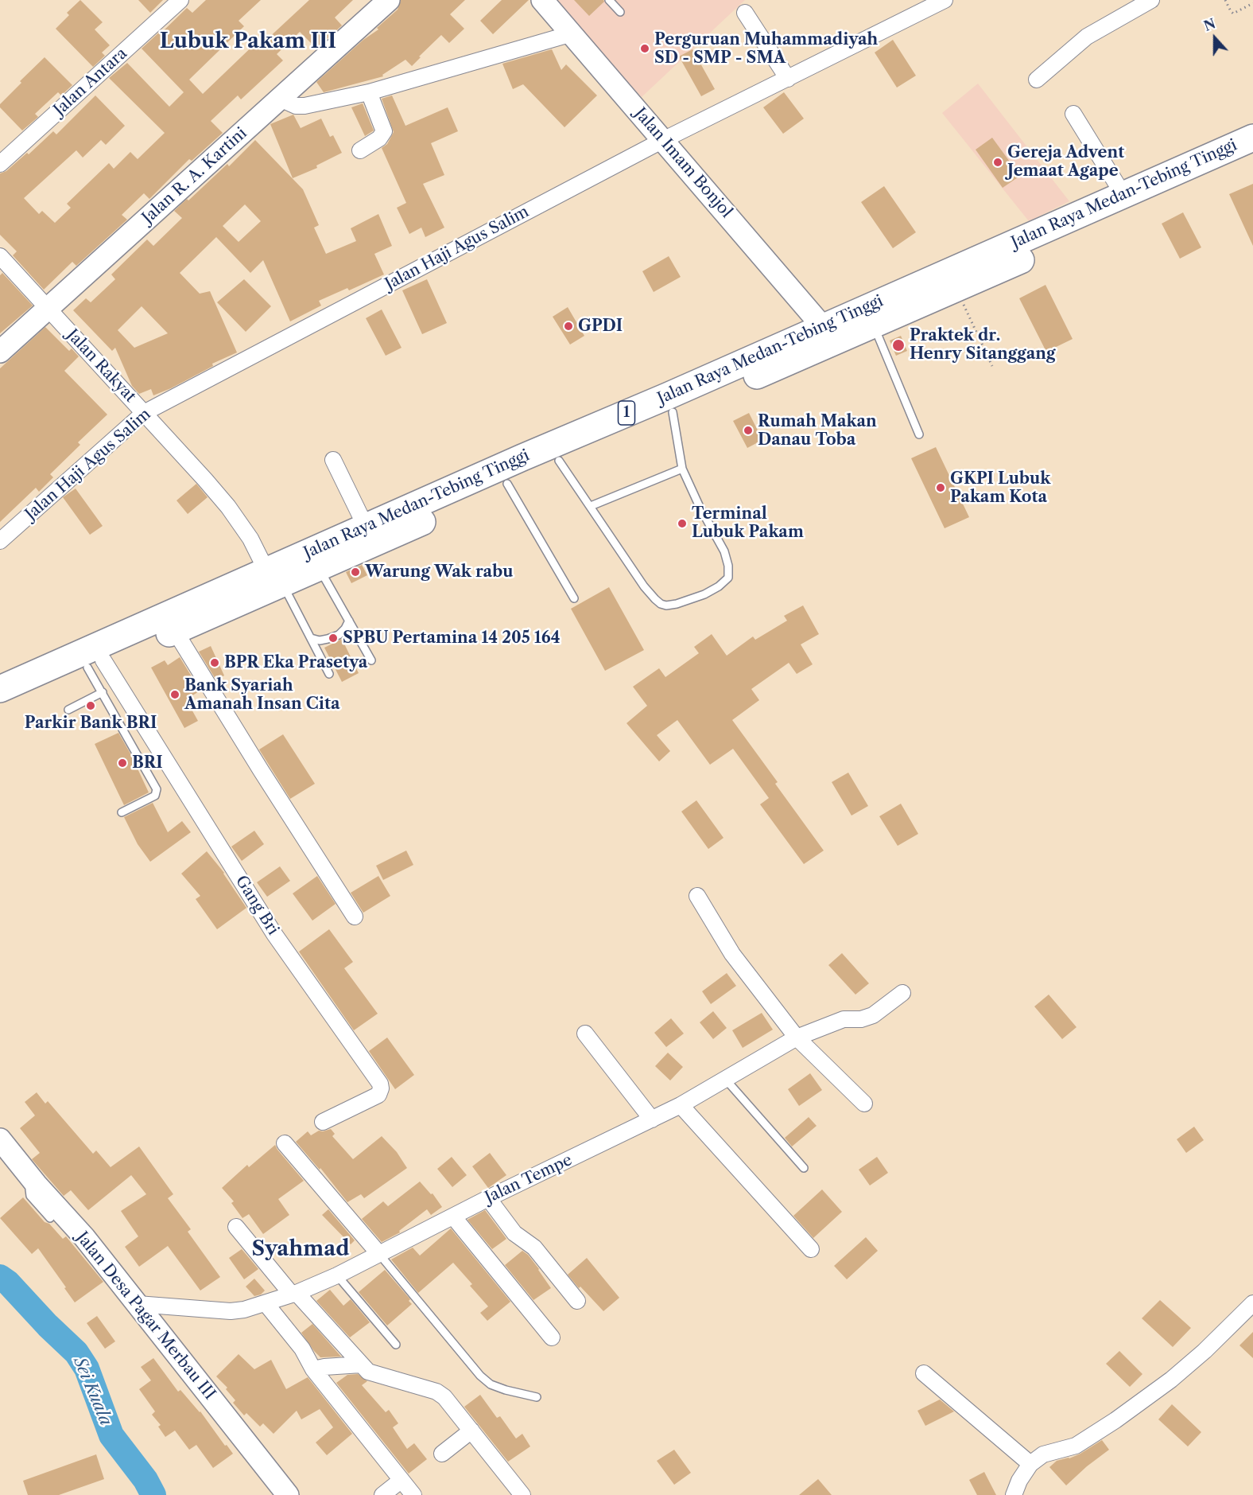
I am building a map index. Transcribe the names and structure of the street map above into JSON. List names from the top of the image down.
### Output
{
  "streets": {
    "highway": ["Jalan Raya Medan-Tebing Tinggi", "1"],
    "street": [
      "Jalan Antara",
      "Jalan Imam Bonjol",
      "Jalan R. A. Kartini",
      "Jalan Haji Agus Salim",
      "Jalan Rakyat",
      "Gang Bri",
      "Jalan Tempe",
      "Jalan Desa Pagar Merbau III"
    ]
  },
  "crossings": [
    ["Jalan Imam Bonjol", "Jalan Raya Medan-Tebing Tinggi"],
    ["Jalan Imam Bonjol", "Jalan Haji Agus Salim"],
    ["Jalan R. A. Kartini", "Jalan Rakyat"],
    ["Jalan Raya Medan-Tebing Tinggi", "Jalan Rakyat"],
    ["Jalan Raya Medan-Tebing Tinggi", "Gang Bri"],
    ["Jalan Haji Agus Salim", "Jalan Rakyat"],
    ["Jalan Tempe", "Jalan Desa Pagar Merbau III"]
  ],
  "districts": ["Lubuk Pakam III", "Syahmad"],
  "water": ["Sei Kuala"],
  "places": [
    "Perguruan Muhammadiyah SD - SMP - SMA",
    "Gereja Advent Jemaat Agape",
    "GPDI",
    "Praktek dr. Henry Sitanggang",
    "Rumah Makan Danau Toba",
    "GKPI Lubuk Pakam Kota",
    "Terminal Lubuk Pakam",
    "Warung Wak rabu",
    "SPBU Pertamina 14 205 164",
    "BPR Eka Prasetya",
    "Bank Syariah Amanah Insan Cita",
    "Parkir Bank BRI",
    "BRI"
  ],
  "north": "top"
}
